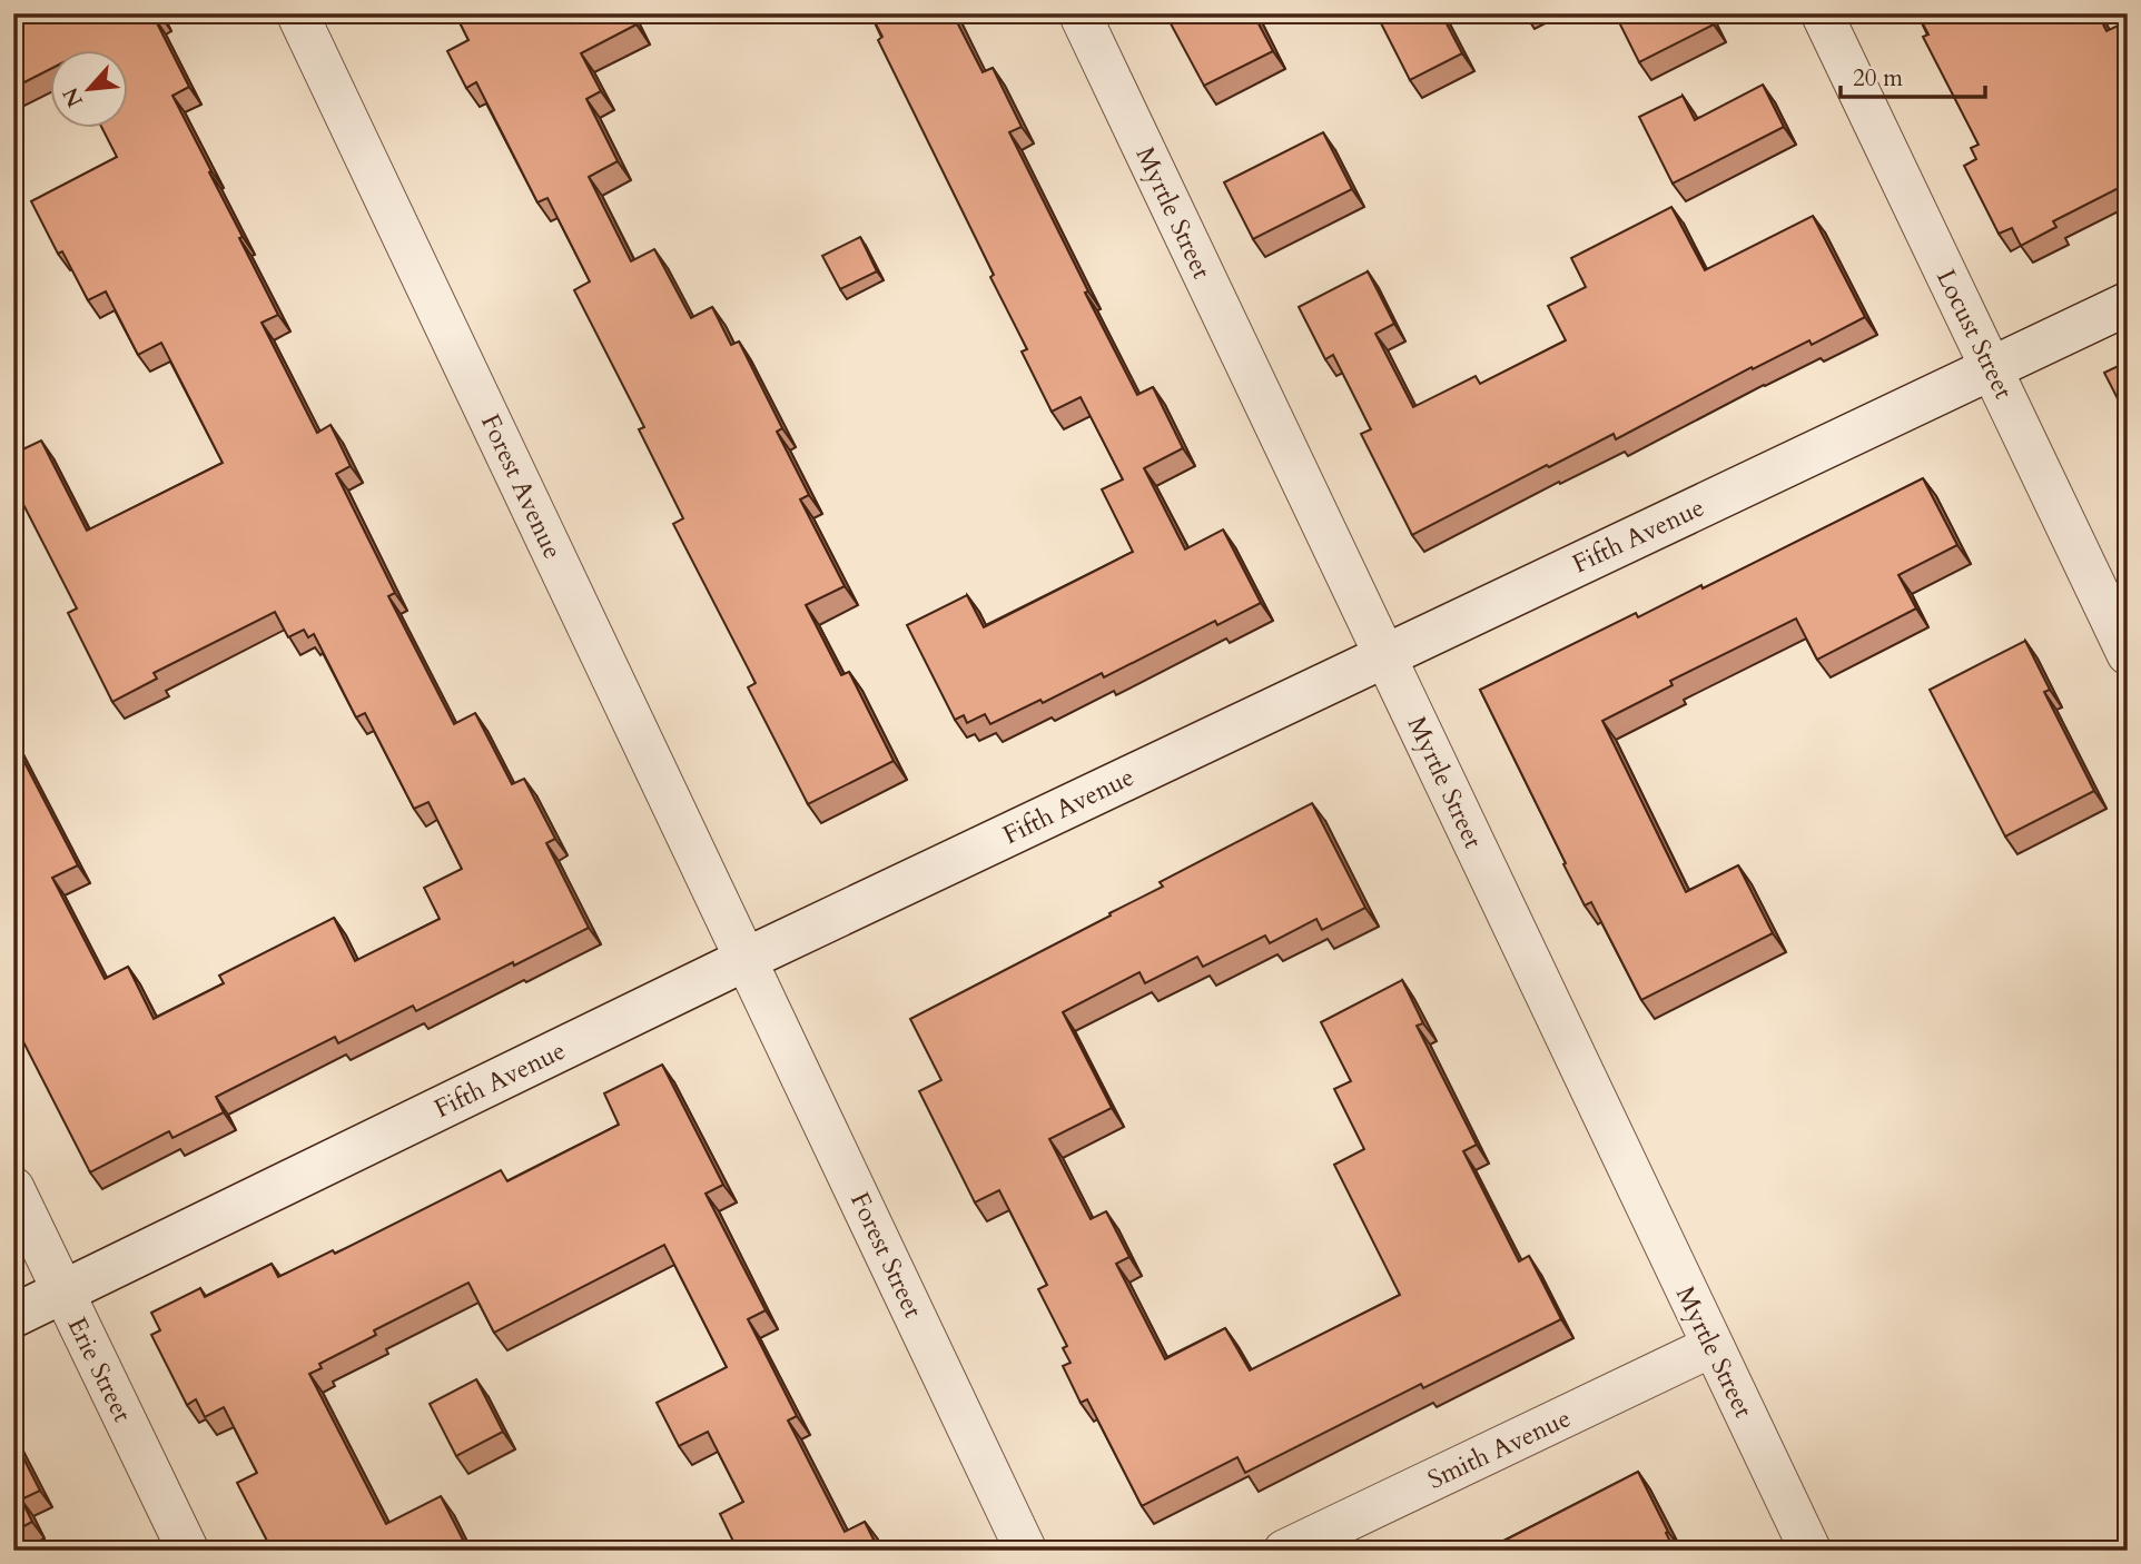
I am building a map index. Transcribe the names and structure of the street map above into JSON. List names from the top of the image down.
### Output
{
  "streets": {
    "street": [
      "Myrtle Street",
      "Locust Street",
      "Forest Avenue",
      "Fifth Avenue",
      "Forest Street",
      "Erie Street",
      "Smith Avenue"
    ]
  },
  "crossings": [
    ["Myrtle Street", "Fifth Avenue"],
    ["Myrtle Street", "Smith Avenue"],
    ["Locust Street", "Fifth Avenue"],
    ["Forest Avenue", "Fifth Avenue"],
    ["Forest Avenue", "Forest Street"],
    ["Fifth Avenue", "Forest Street"],
    ["Fifth Avenue", "Erie Street"]
  ],
  "scale_bar": "20 m",
  "north": "bottom left"
}
